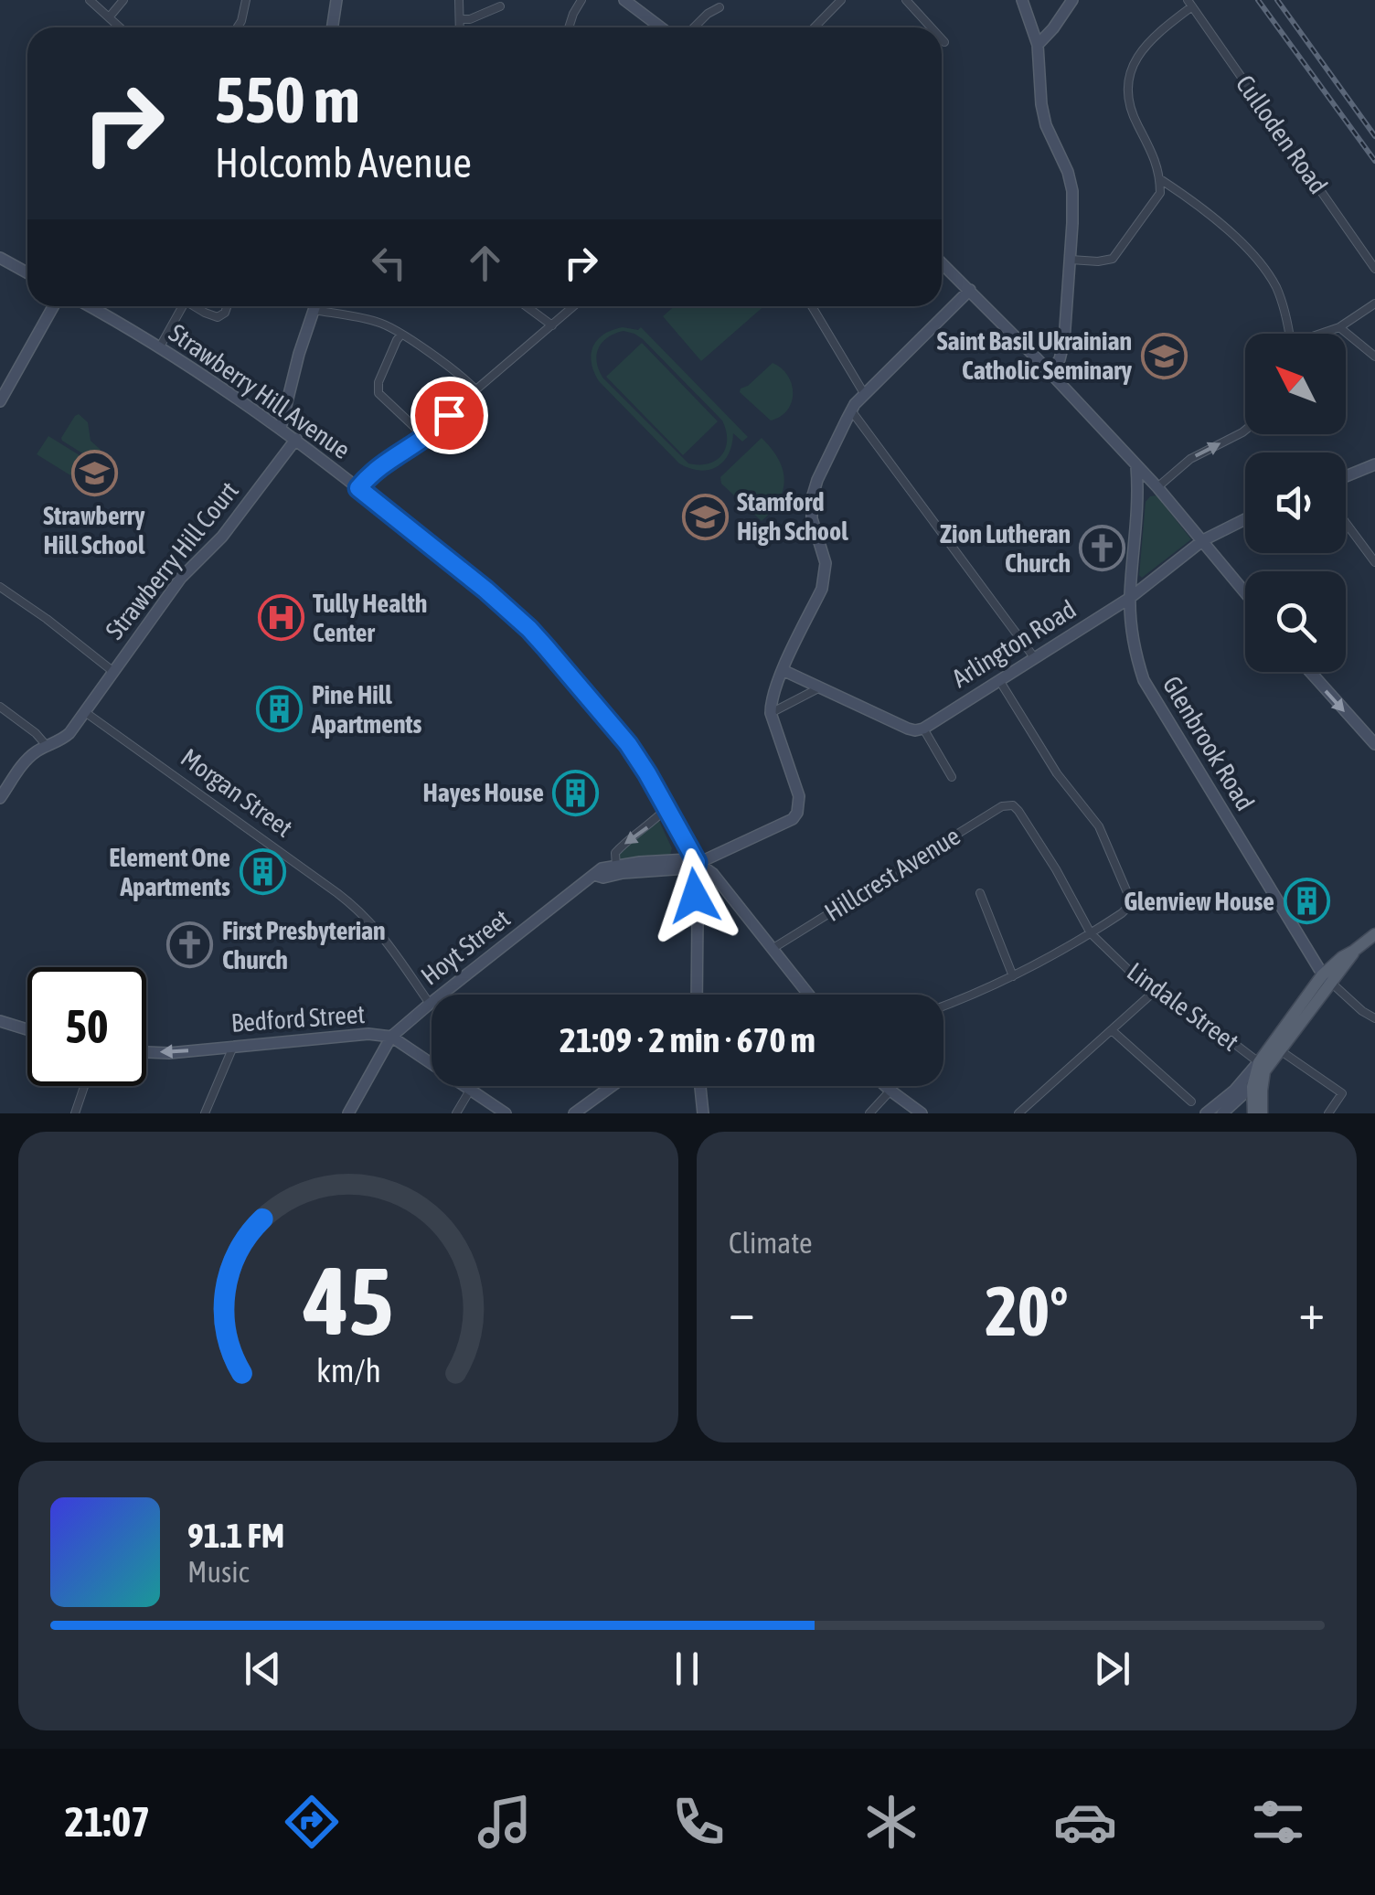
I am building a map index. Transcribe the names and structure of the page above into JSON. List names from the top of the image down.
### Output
{
  "streets": {
    "street": [
      "Culloden Road",
      "Strawberry Hill Avenue",
      "Strawberry Hill Court",
      "Arlington Road",
      "Glenbrook Road",
      "Morgan Street",
      "Hillcrest Avenue",
      "Hoyt Street",
      "Lindale Street",
      "Bedford Street"
    ]
  },
  "crossings": [
    ["Strawberry Hill Avenue", "Strawberry Hill Court"],
    ["Strawberry Hill Avenue", "Hoyt Street"],
    ["Strawberry Hill Court", "Morgan Street"],
    ["Arlington Road", "Glenbrook Road"],
    ["Morgan Street", "Hoyt Street"],
    ["Hillcrest Avenue", "Lindale Street"],
    ["Hoyt Street", "Bedford Street"]
  ],
  "places": {
    "school or university": ["Saint Basil Ukrainian Catholic Seminary", "Strawberry Hill School", "Stamford High School"],
    "church": ["Zion Lutheran Church", "First Presbyterian Church"],
    "hospital": ["Tully Health Center"],
    "building": [
      "Pine Hill Apartments",
      "Hayes House",
      "Element One Apartments",
      "Glenview House"
    ]
  },
  "north": "top left",
  "page": {
    "turn": ["550 m", "Holcomb Avenue"],
    "limit": "50",
    "trip": "21:09 · 2 min · 670 m",
    "tile": "Climate",
    "heat": ["−", "20°", "+"],
    "song": ["91.1 FM", "Music"],
    "tabs": "21:07",
    "gauge": ["45", "km/h"]
  }
}
